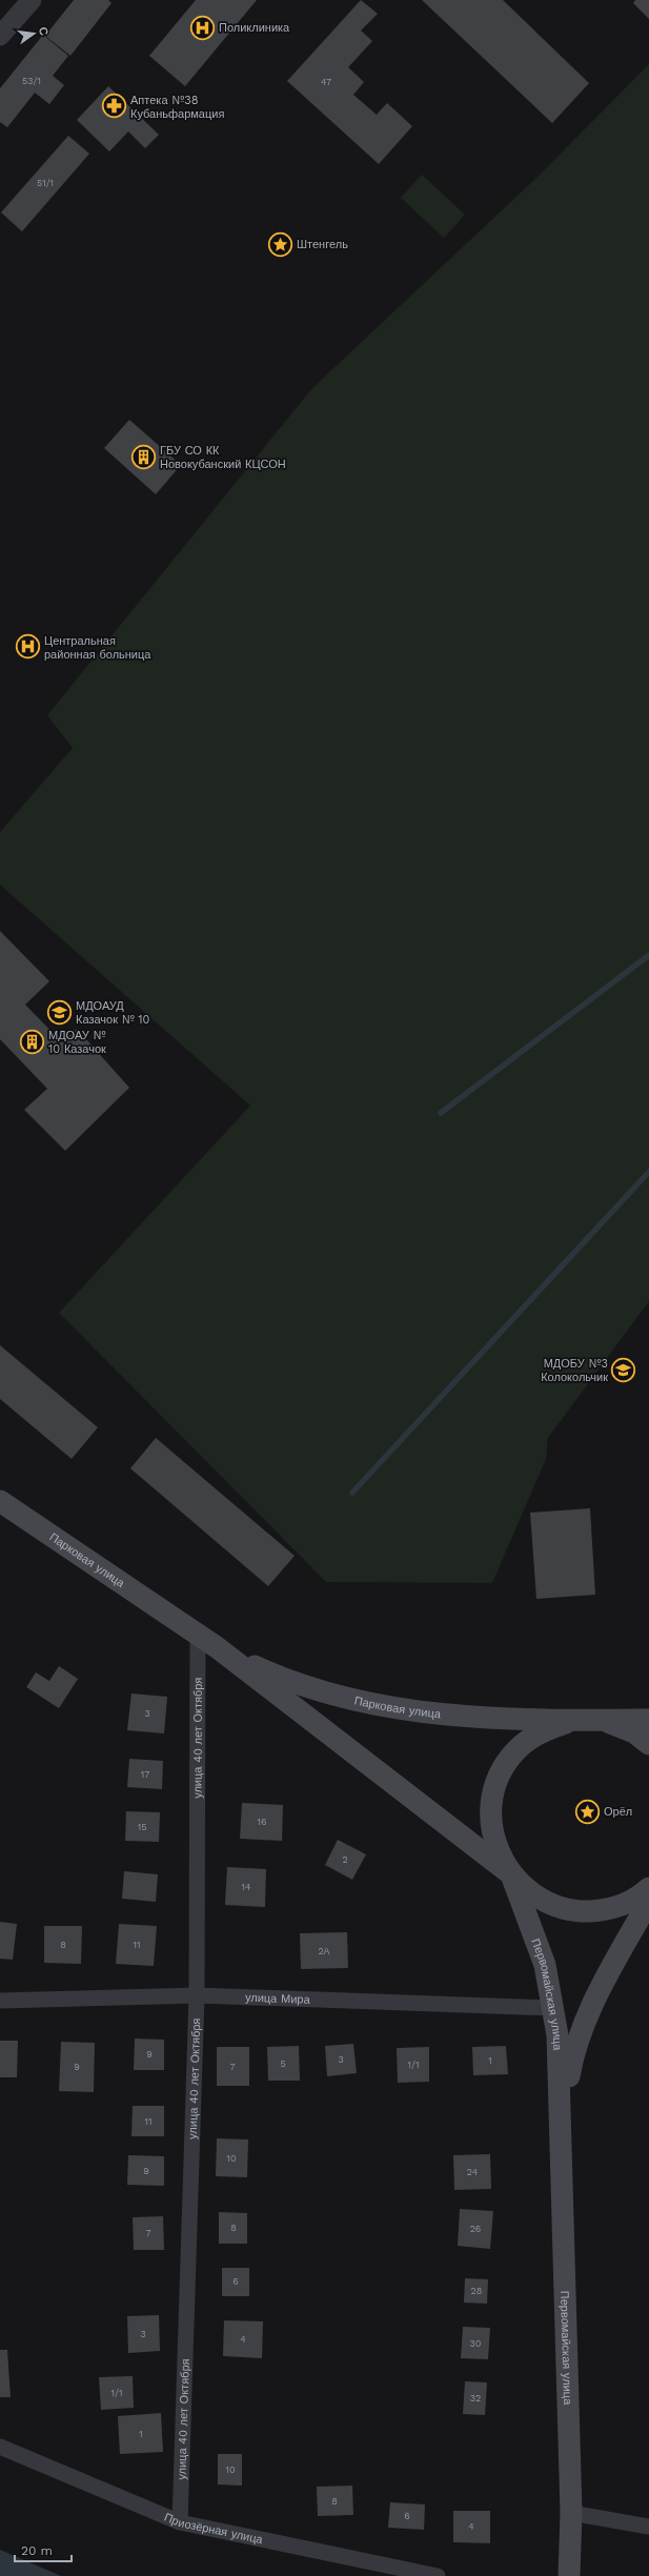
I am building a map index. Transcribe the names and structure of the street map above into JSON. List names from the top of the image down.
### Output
{
  "streets": {
    "main road": ["Парковая улица", "Первомайская улица"],
    "street": ["улица 40 лет Октября", "улица Мира", "Приозёрная улица"]
  },
  "crossings": [
    ["Парковая улица", "улица 40 лет Октября"],
    ["Парковая улица", "Первомайская улица"],
    ["улица 40 лет Октября", "улица Мира"],
    ["улица 40 лет Октября", "Приозёрная улица"],
    ["Первомайская улица", "улица Мира"]
  ],
  "places": {
    "hospital": ["Поликлиника", "Центральная районная больница"],
    "pharmacy": ["Аптека №38 Кубаньфармация"],
    "place": ["Штенгель", "Орёл"],
    "building": ["ГБУ СО КК Новокубанский КЦСОН", "МДОАУ № 10 Казачок"],
    "school or university": ["МДОАУД Казачок № 10", "МДОБУ №3 Колокольчик"]
  },
  "house_numbers": [
    "53/1",
    "47",
    "51/1",
    "3",
    "17",
    "16",
    "15",
    "2",
    "14",
    "8",
    "11",
    "2А",
    "9",
    "3",
    "1",
    "5",
    "1/1",
    "9",
    "7",
    "11",
    "10",
    "9",
    "24",
    "8",
    "26",
    "7",
    "6",
    "28",
    "3",
    "4",
    "30",
    "1/1",
    "32",
    "1",
    "10",
    "8",
    "6",
    "4"
  ],
  "scale_bar": "20 m",
  "north": "right"
}
